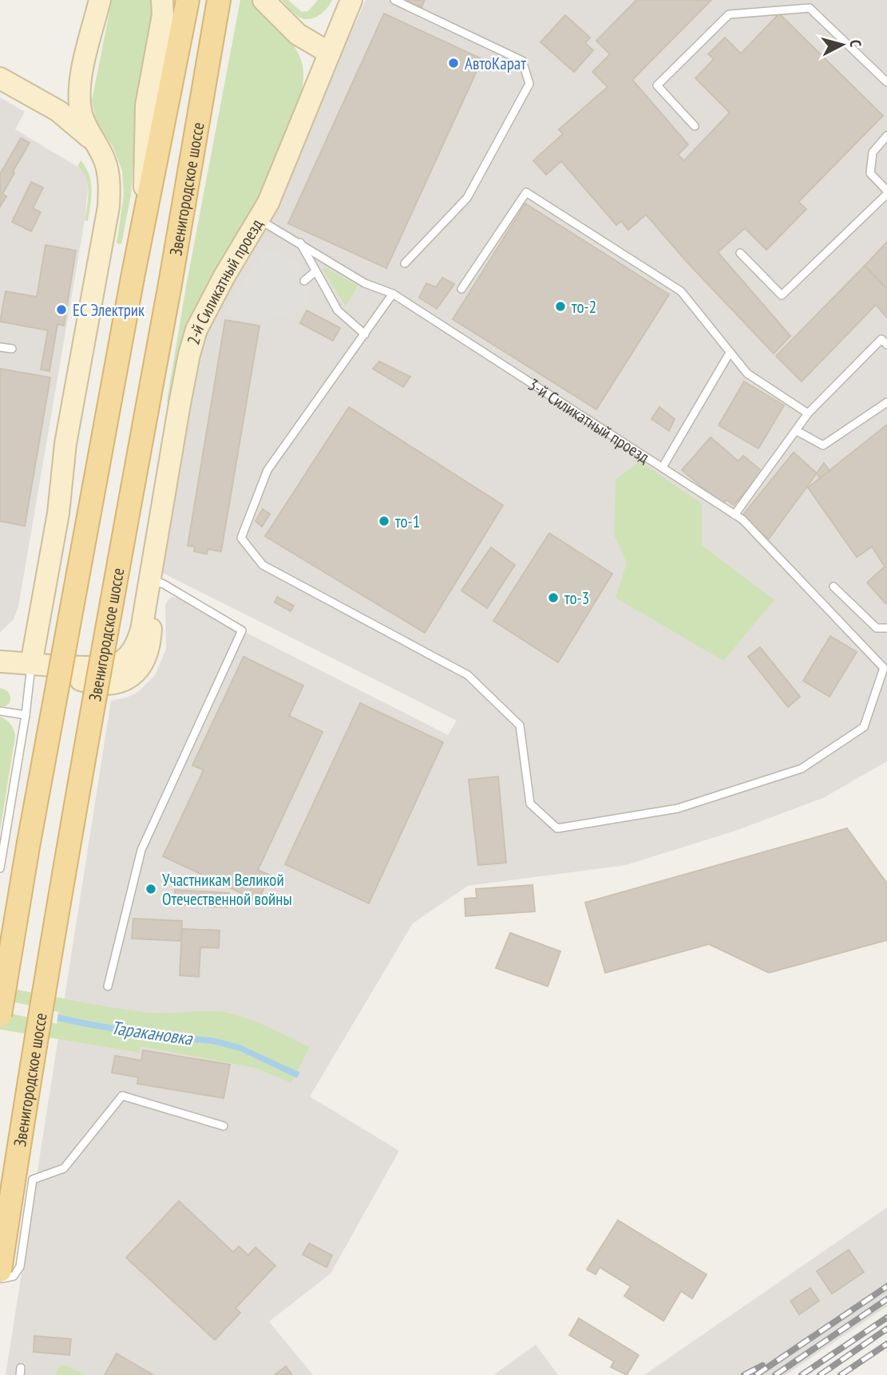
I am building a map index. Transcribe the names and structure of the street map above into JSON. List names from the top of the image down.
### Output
{
  "streets": {
    "main road": ["Звенигородское шоссе"],
    "street": ["2-й Силикатный проезд"],
    "lane": ["3-й Силикатный проезд"]
  },
  "crossings": [
    ["2-й Силикатный проезд", "3-й Силикатный проезд"]
  ],
  "water": ["Таракановка"],
  "places": [
    "АвтоКарат",
    "то-2",
    "ЕС Электрик",
    "то-1",
    "то-3",
    "Участникам Великой Отечественной войны"
  ],
  "north": "right"
}
